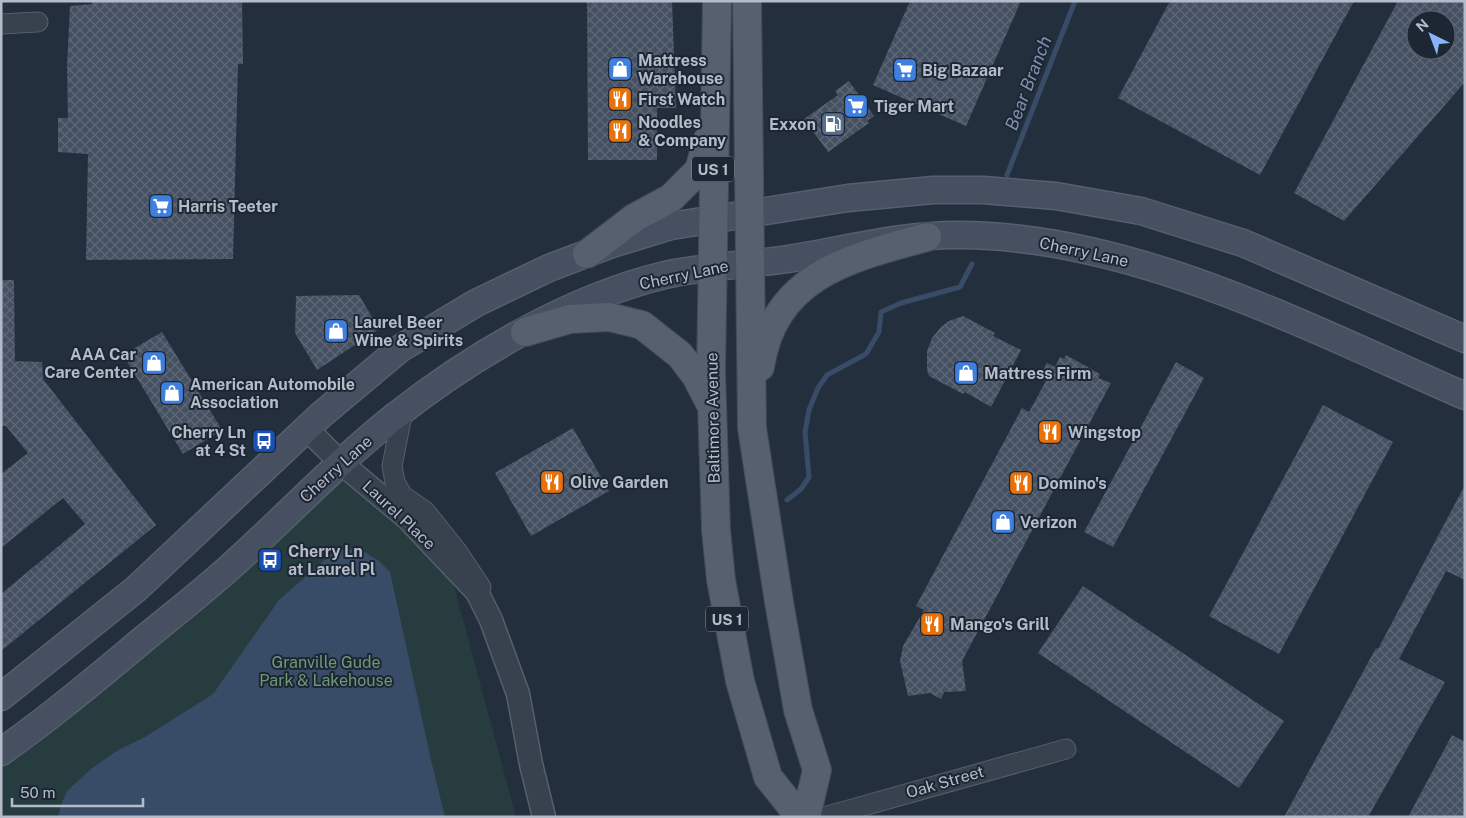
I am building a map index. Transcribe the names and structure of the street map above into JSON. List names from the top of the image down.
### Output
{
  "streets": {
    "main road": ["US 1", "Cherry Lane", "Baltimore Avenue"],
    "street": ["Laurel Place", "Oak Street"]
  },
  "crossings": [
    ["US 1", "Cherry Lane"],
    ["Cherry Lane", "Baltimore Avenue"],
    ["Cherry Lane", "Laurel Place"]
  ],
  "water": ["Bear Branch"],
  "parks": ["Granville Gude Park & Lakehouse"],
  "places": {
    "shop": [
      "Mattress Warehouse",
      "Laurel Beer Wine & Spirits",
      "AAA Car Care Center",
      "Mattress Firm",
      "American Automobile Association",
      "Verizon"
    ],
    "supermarket": ["Big Bazaar", "Tiger Mart", "Harris Teeter"],
    "restaurant": [
      "First Watch",
      "Noodles & Company",
      "Wingstop",
      "Olive Garden",
      "Domino's",
      "Mango's Grill"
    ],
    "fuel station": ["Exxon"],
    "bus stop": ["Cherry Ln at 4 St", "Cherry Ln at Laurel Pl"]
  },
  "scale_bar": "50 m",
  "north": "top left"
}
